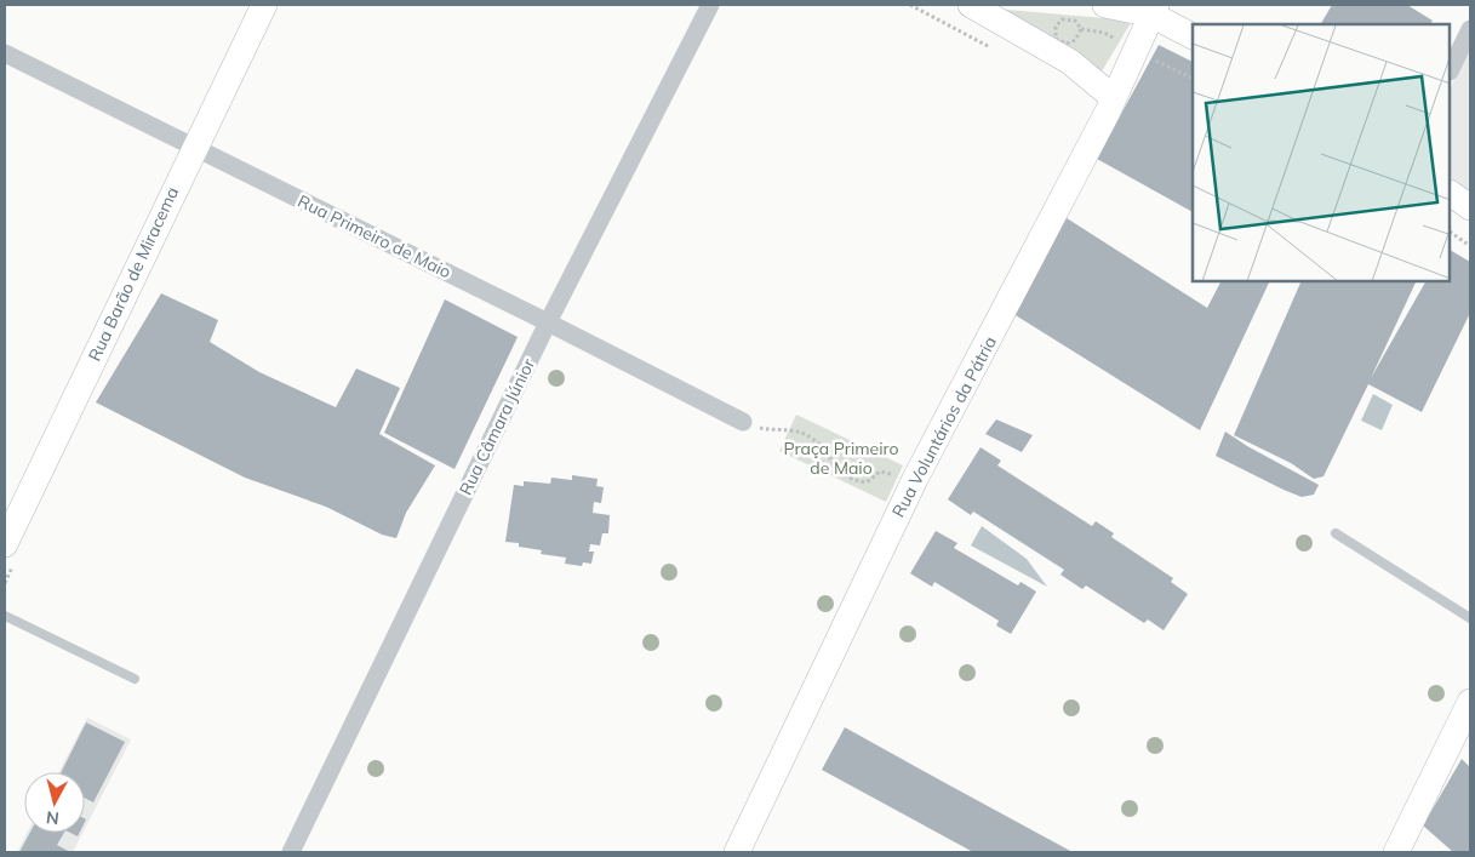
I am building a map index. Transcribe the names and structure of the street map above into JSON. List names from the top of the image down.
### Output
{
  "streets": {
    "main road": ["Rua Barão de Miracema", "Rua Voluntários da Pátria"],
    "street": ["Rua Primeiro de Maio", "Rua Câmara Júnior"]
  },
  "crossings": [
    ["Rua Primeiro de Maio", "Rua Barão de Miracema"],
    ["Rua Primeiro de Maio", "Rua Câmara Júnior"]
  ],
  "parks": ["Praça Primeiro de Maio"],
  "north": "bottom"
}
